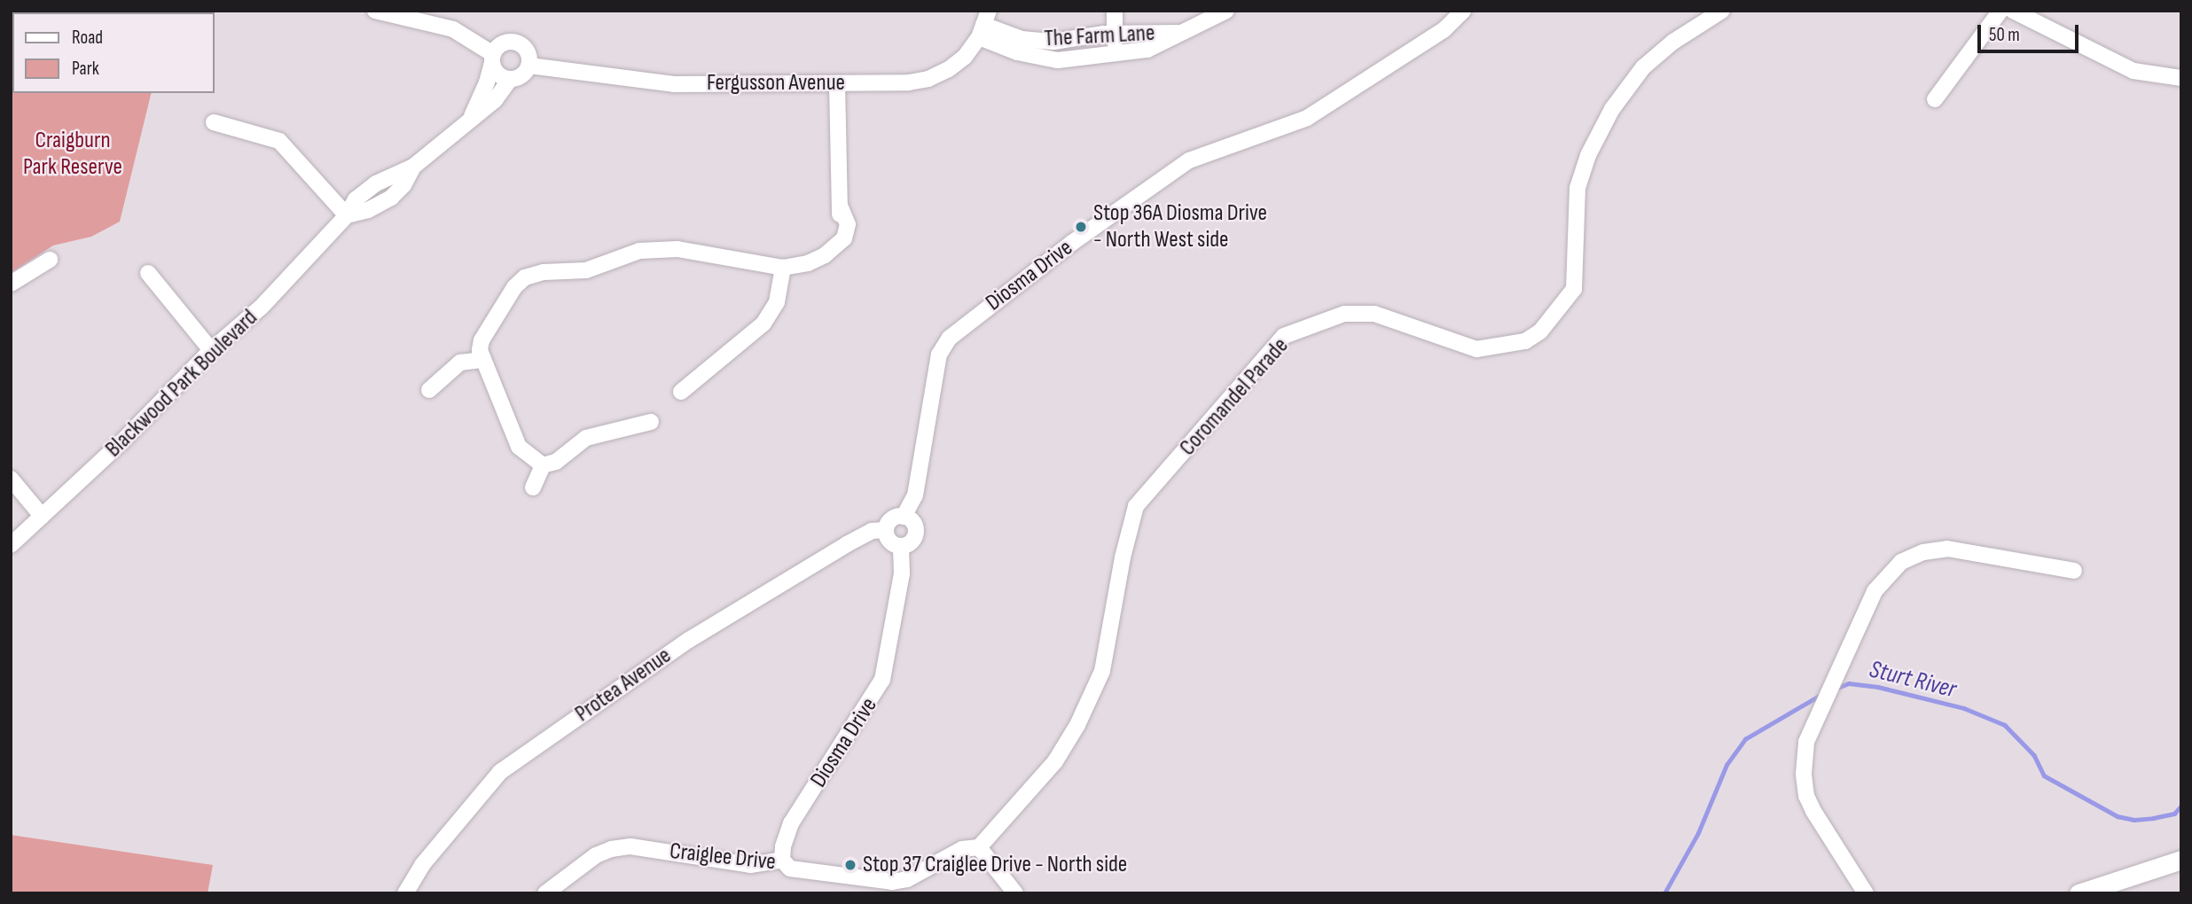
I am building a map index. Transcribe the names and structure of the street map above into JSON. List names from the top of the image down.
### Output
{
  "streets": {
    "street": [
      "The Farm Lane",
      "Fergusson Avenue",
      "Diosma Drive",
      "Blackwood Park Boulevard",
      "Coromandel Parade",
      "Protea Avenue",
      "Craiglee Drive"
    ]
  },
  "crossings": [
    ["The Farm Lane", "Fergusson Avenue"],
    ["Fergusson Avenue", "Blackwood Park Boulevard"],
    ["Diosma Drive", "Protea Avenue"],
    ["Diosma Drive", "Craiglee Drive"],
    ["Coromandel Parade", "Craiglee Drive"]
  ],
  "water": ["Sturt River"],
  "parks": ["Craigburn Park Reserve"],
  "places": ["Stop 36A Diosma Drive - North West side", "Stop 37 Craiglee Drive - North side"],
  "legend": ["Road", "Park"],
  "scale_bar": "50 m"
}
